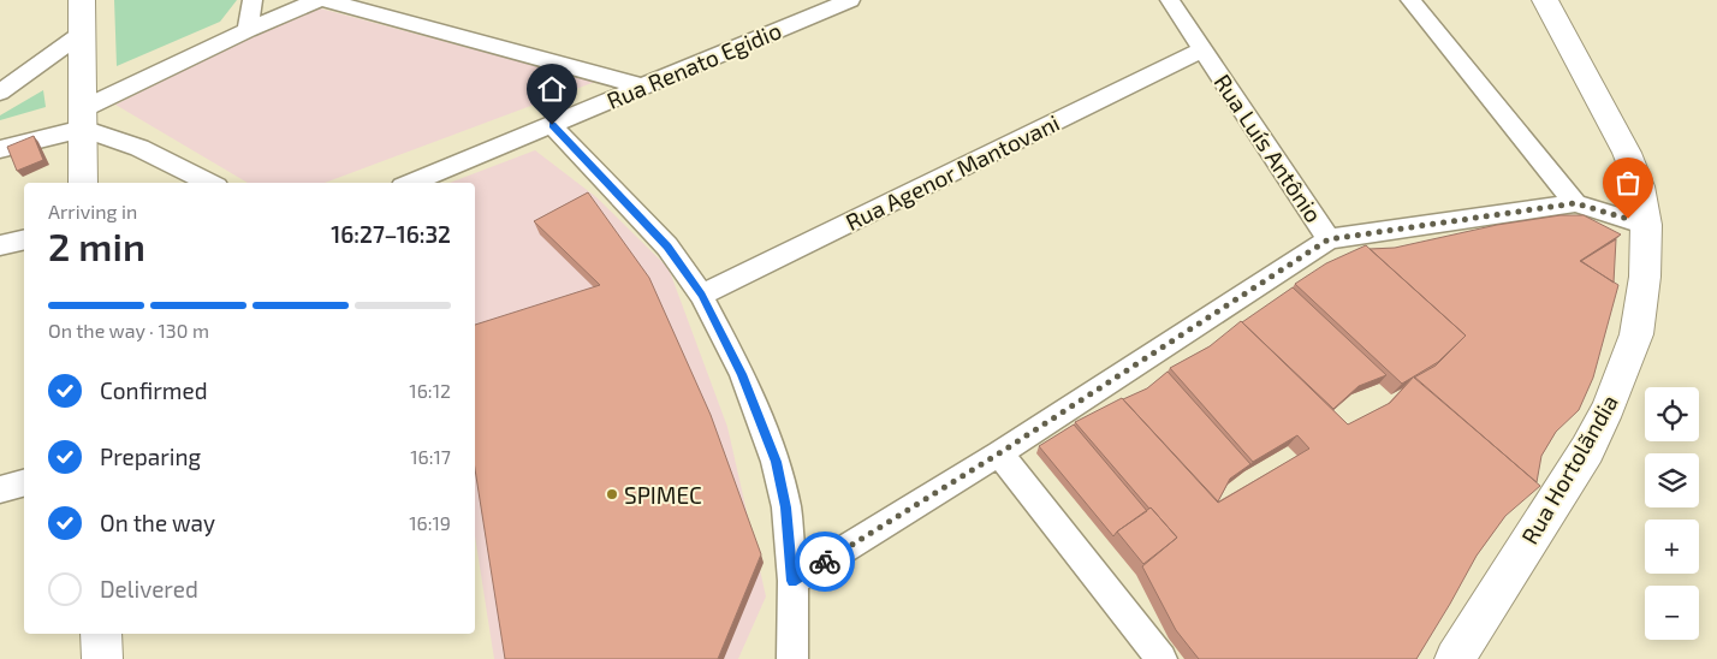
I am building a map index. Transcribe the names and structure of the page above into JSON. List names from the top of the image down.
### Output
{
  "streets": {
    "street": [
      "Rua Renato Egidio",
      "Rua Luís Antônio",
      "Rua Agenor Mantovani",
      "Rua Hortolãndia"
    ]
  },
  "crossings": [
    ["Rua Luís Antônio", "Rua Agenor Mantovani"]
  ],
  "places": ["SPIMEC"],
  "page": {
    "heading": ["2 min", "Arriving in", "16:27–16:32"],
    "bar": "On the way · 130 m",
    "list": [
      ["Confirmed", "16:12"],
      ["Preparing", "16:17"],
      ["On the way", "16:19"],
      "Delivered"
    ],
    "map_buttons": ["+", "−"]
  }
}
